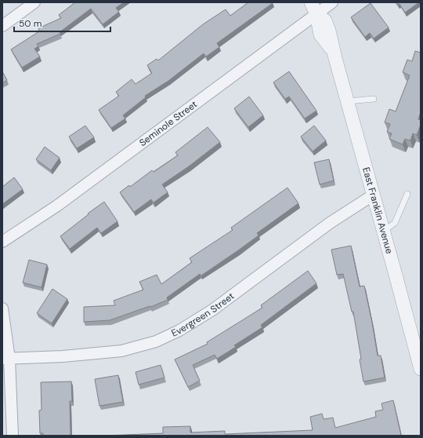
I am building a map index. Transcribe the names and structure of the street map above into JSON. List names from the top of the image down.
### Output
{
  "streets": {
    "street": ["Seminole Street", "East Franklin Avenue", "Evergreen Street"]
  },
  "crossings": [
    ["Seminole Street", "East Franklin Avenue"],
    ["East Franklin Avenue", "Evergreen Street"]
  ],
  "scale_bar": "50 m"
}
